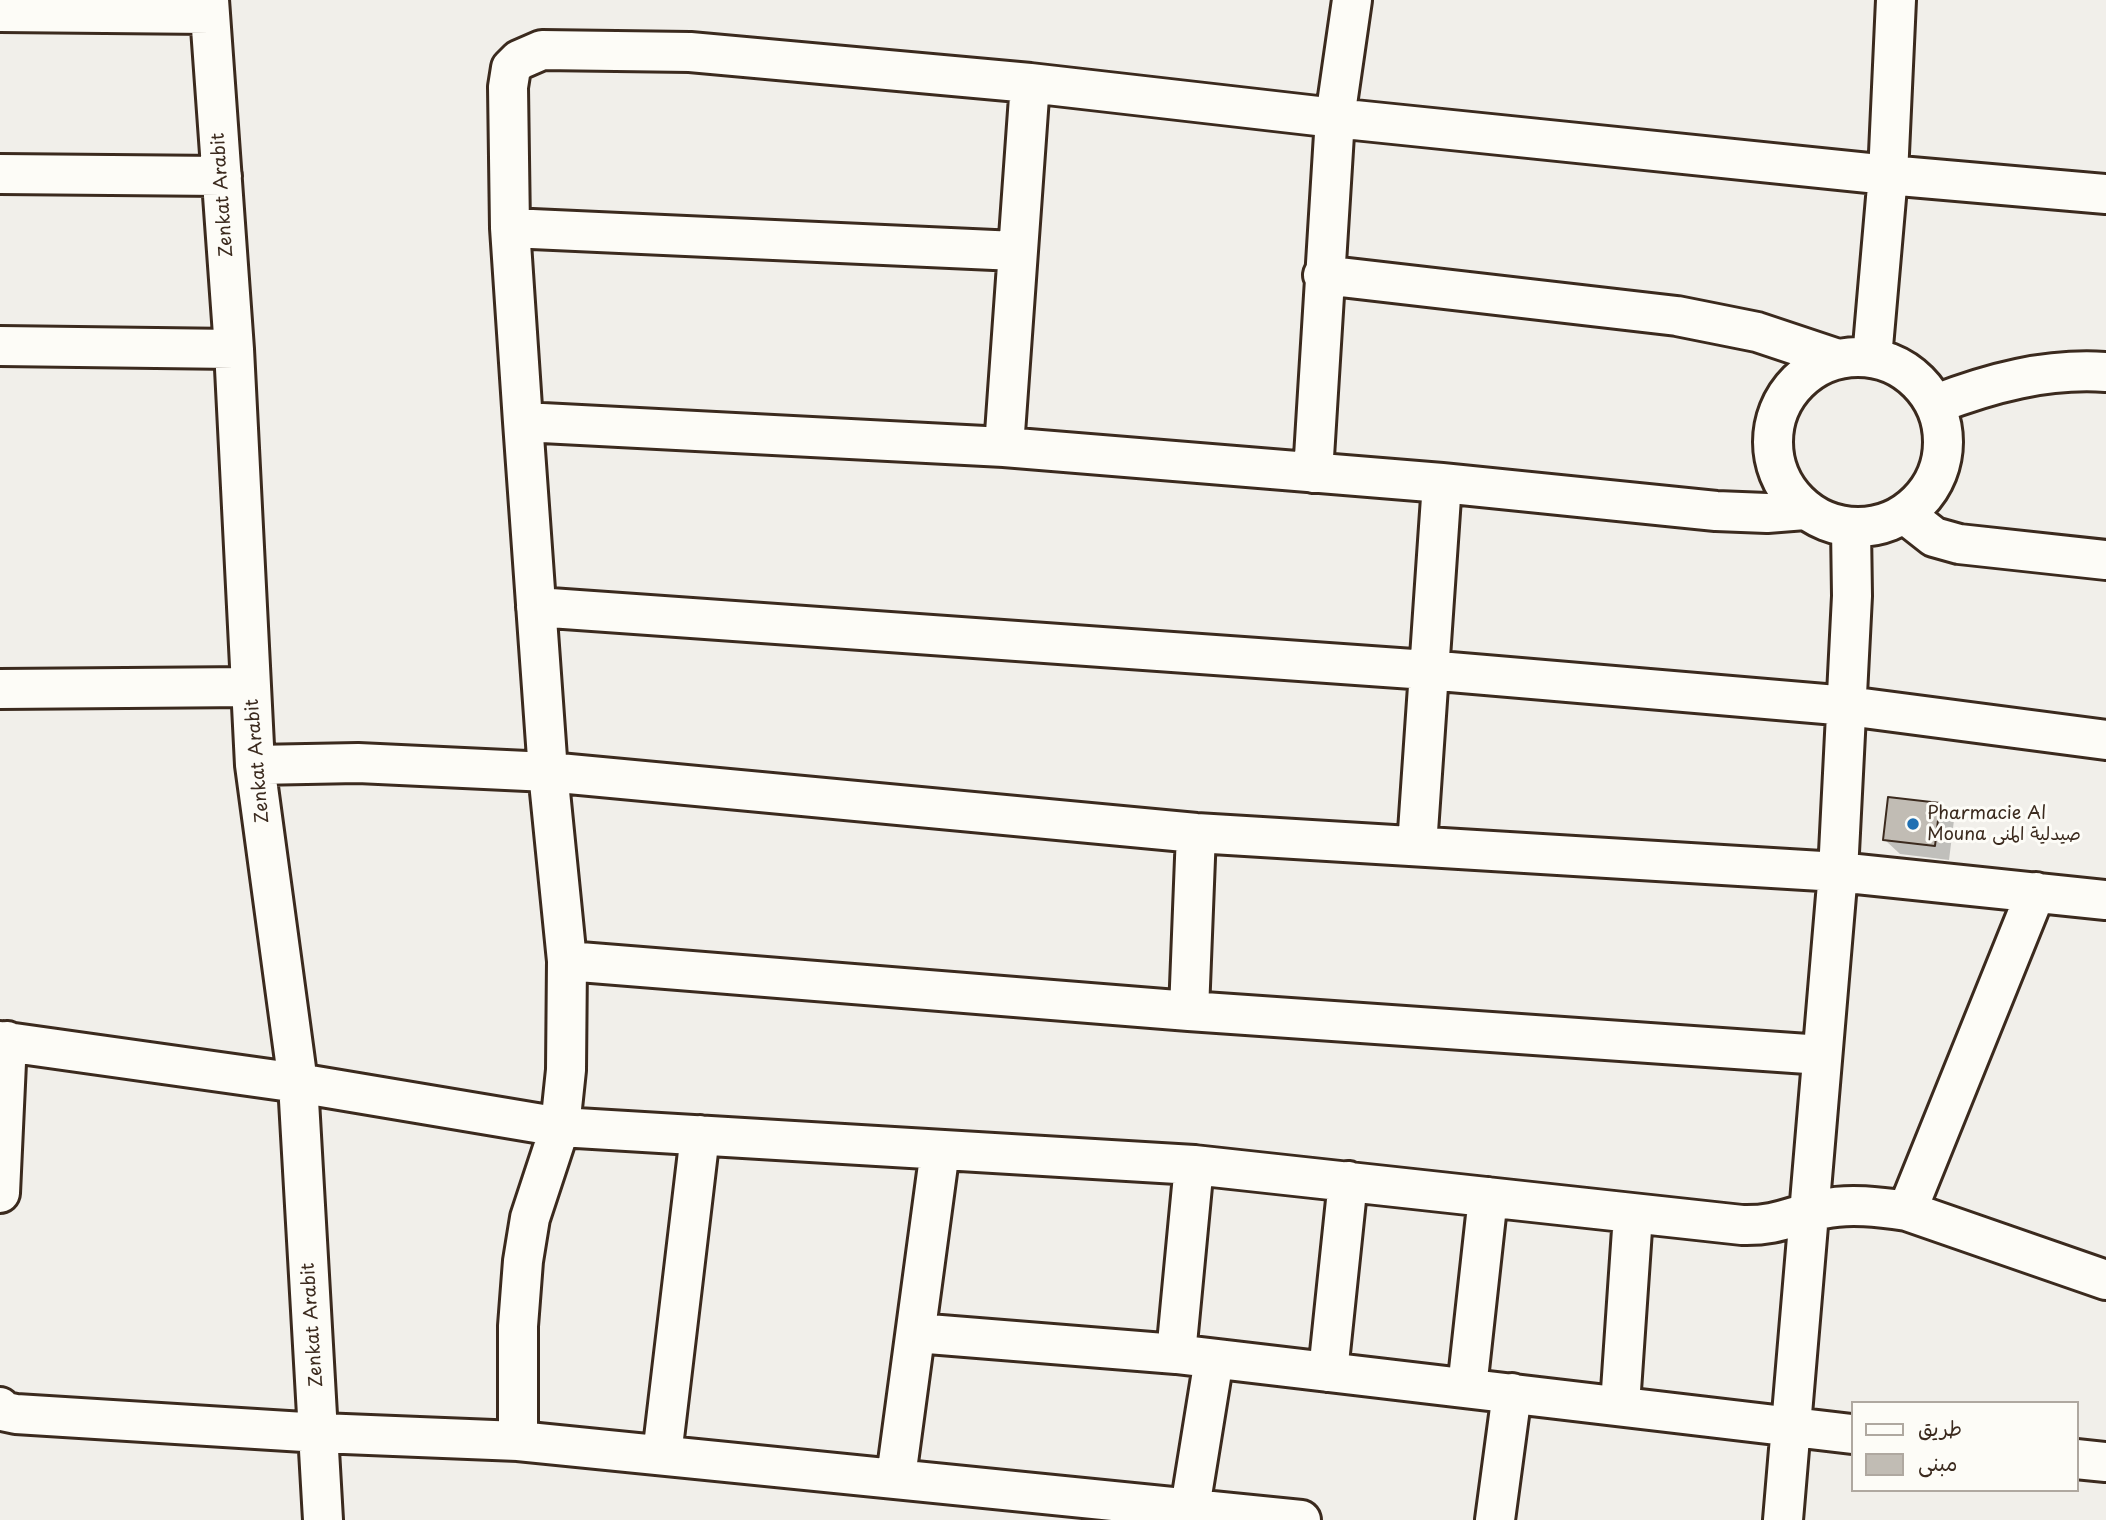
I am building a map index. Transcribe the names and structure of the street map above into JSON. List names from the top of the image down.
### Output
{
  "streets": {
    "street": ["Zenkat Arabit"]
  },
  "places": ["Pharmacie Al Mouna صيدلية المنى"],
  "legend": ["طريق", "مبنى"]
}
